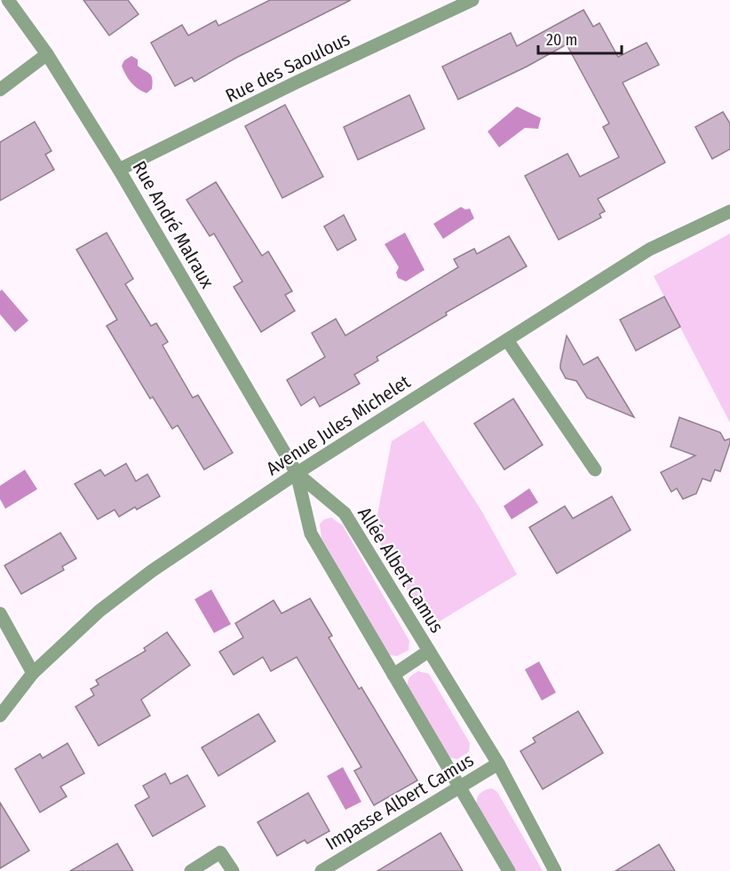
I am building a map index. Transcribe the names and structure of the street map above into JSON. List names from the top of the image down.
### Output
{
  "streets": {
    "street": [
      "Rue des Saoulous",
      "Rue André Malraux",
      "Avenue Jules Michelet",
      "Allée Albert Camus",
      "Impasse Albert Camus"
    ]
  },
  "crossings": [
    ["Rue des Saoulous", "Rue André Malraux"],
    ["Rue André Malraux", "Avenue Jules Michelet"],
    ["Rue André Malraux", "Allée Albert Camus"],
    ["Avenue Jules Michelet", "Allée Albert Camus"],
    ["Allée Albert Camus", "Impasse Albert Camus"]
  ],
  "scale_bar": "20 m"
}
